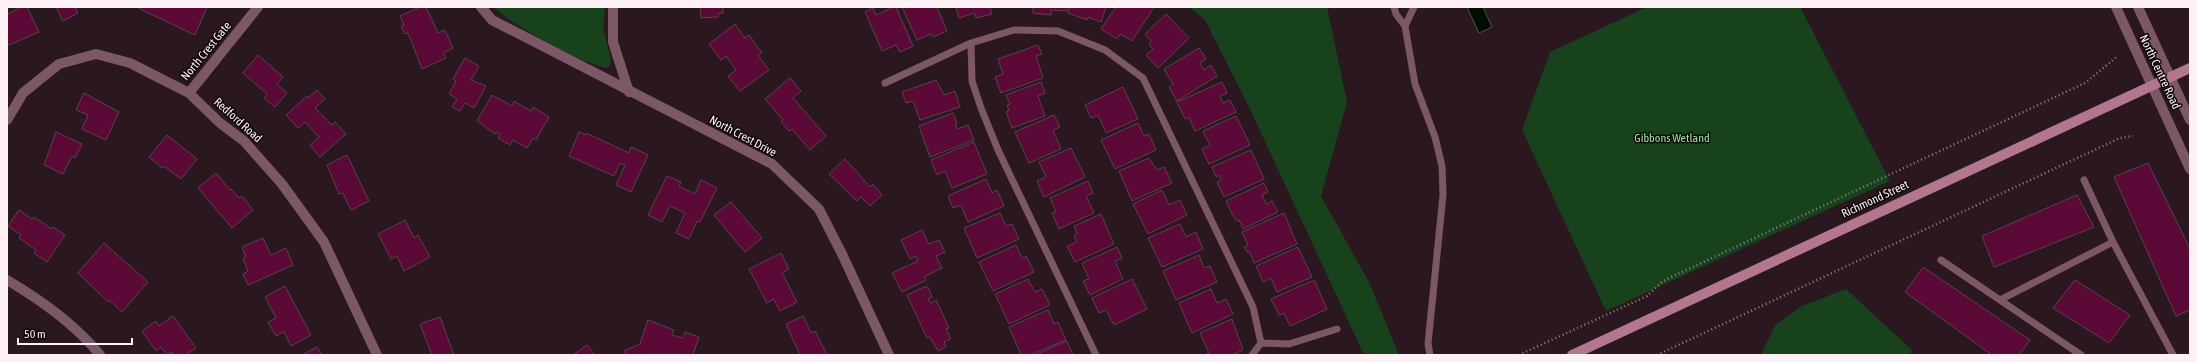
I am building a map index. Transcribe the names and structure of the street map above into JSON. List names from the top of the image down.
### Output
{
  "streets": {
    "main road": ["Richmond Street"],
    "street": [
      "North Crest Gate",
      "North Centre Road",
      "Redford Road",
      "North Crest Drive"
    ]
  },
  "crossings": [
    ["North Crest Gate", "Redford Road"],
    ["North Centre Road", "Richmond Street"]
  ],
  "parks": ["Gibbons Wetland"],
  "scale_bar": "50 m"
}
